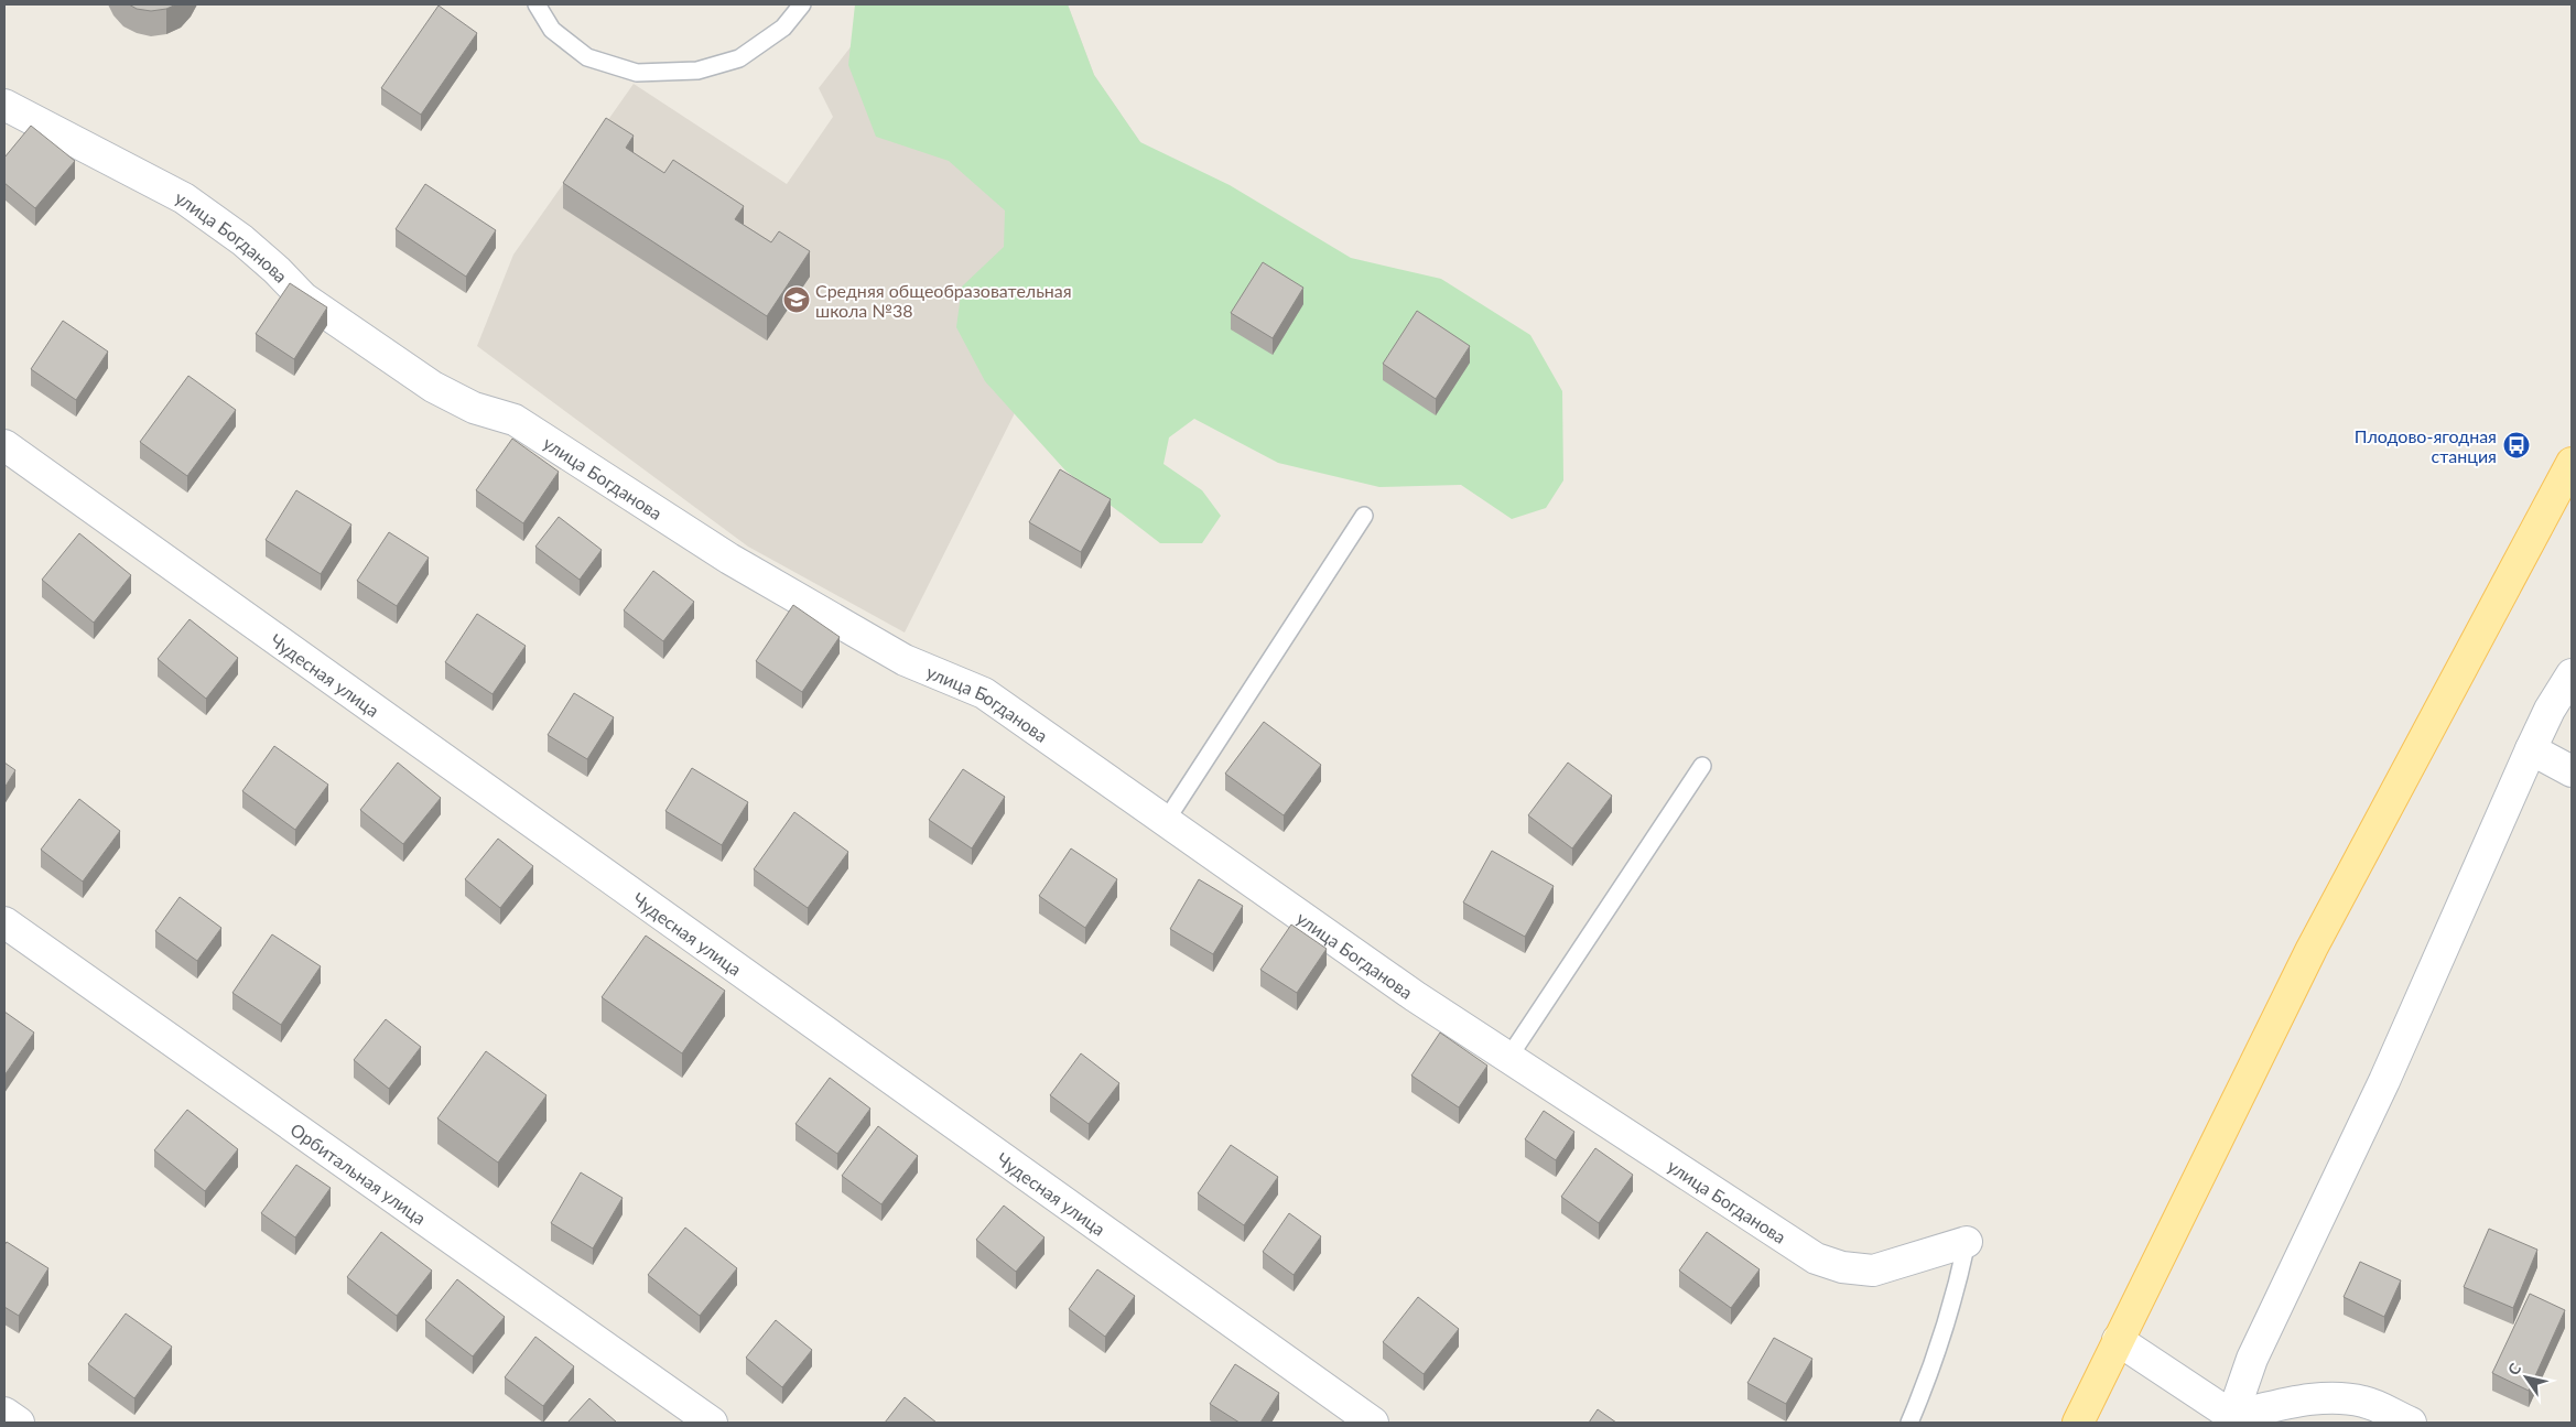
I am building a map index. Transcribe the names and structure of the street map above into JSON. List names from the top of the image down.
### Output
{
  "streets": {
    "street": ["улица Богданова", "Чудесная улица", "Орбитальная улица"]
  },
  "places": {
    "school or university": ["Средняя общеобразовательная школа №38"],
    "bus stop": ["Плодово-ягодная станция"]
  },
  "north": "top left"
}
